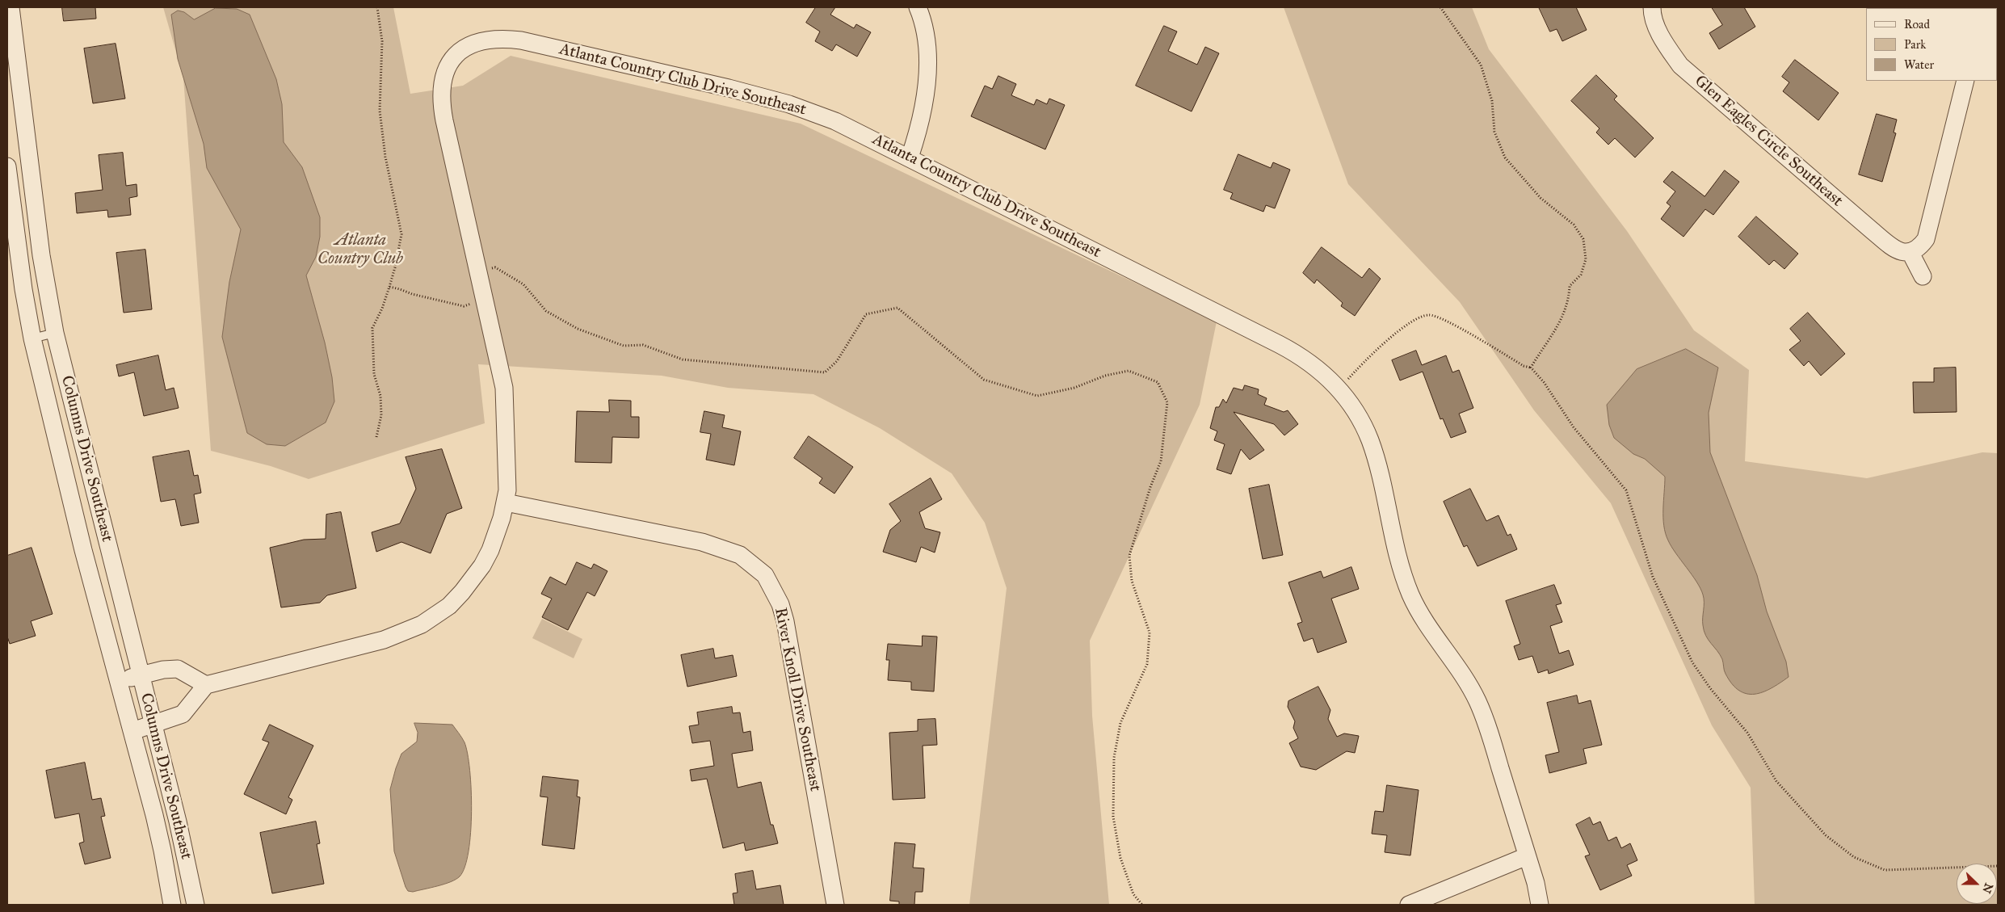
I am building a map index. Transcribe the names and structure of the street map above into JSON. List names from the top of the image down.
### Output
{
  "streets": {
    "street": [
      "Atlanta Country Club Drive Southeast",
      "Glen Eagles Circle Southeast",
      "Columns Drive Southeast",
      "River Knoll Drive Southeast"
    ]
  },
  "crossings": [
    ["Atlanta Country Club Drive Southeast", "River Knoll Drive Southeast"]
  ],
  "parks": ["Atlanta Country Club"],
  "legend": ["Road", "Park", "Water"],
  "north": "right"
}
